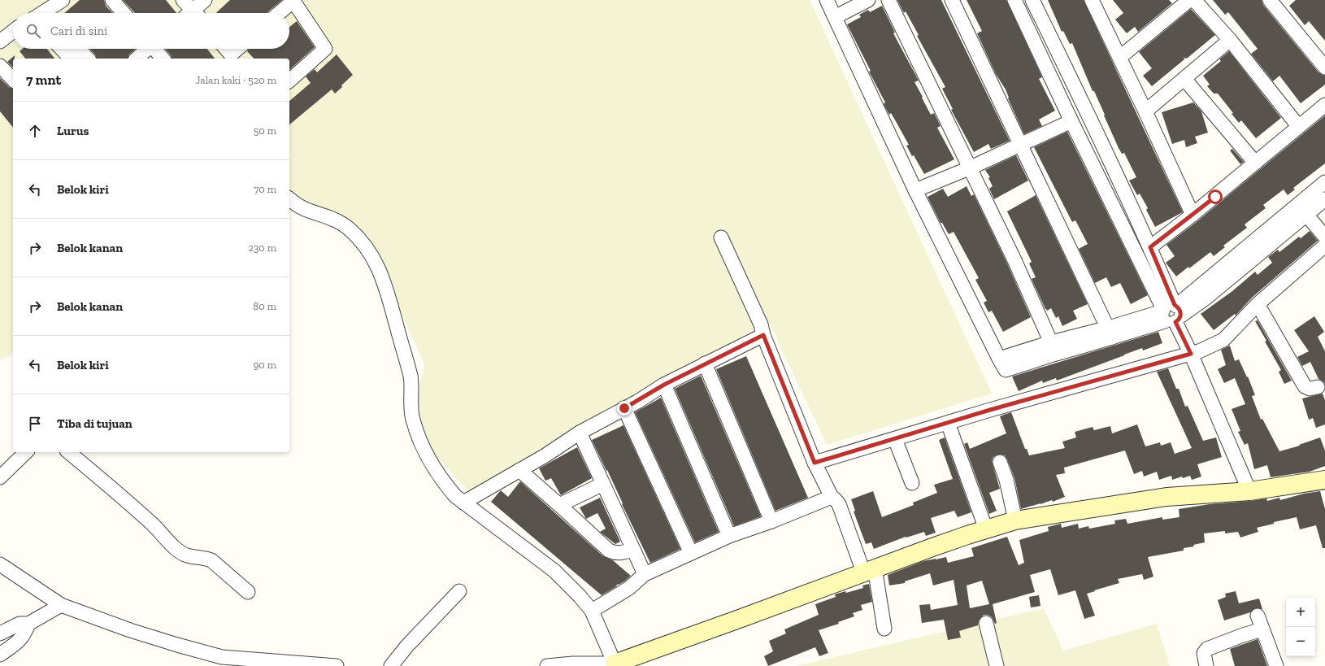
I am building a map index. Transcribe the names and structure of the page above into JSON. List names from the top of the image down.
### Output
{
  "page": {
    "search": "Cari di sini",
    "heading": ["7 mnt", "Jalan kaki · 520 m"],
    "list": [
      ["Lurus", "50 m"],
      ["Belok kiri", "70 m"],
      ["Belok kanan", "230 m"],
      ["Belok kanan", "80 m"],
      ["Belok kiri", "90 m"],
      "Tiba di tujuan"
    ],
    "map_buttons": ["+", "−"]
  }
}
